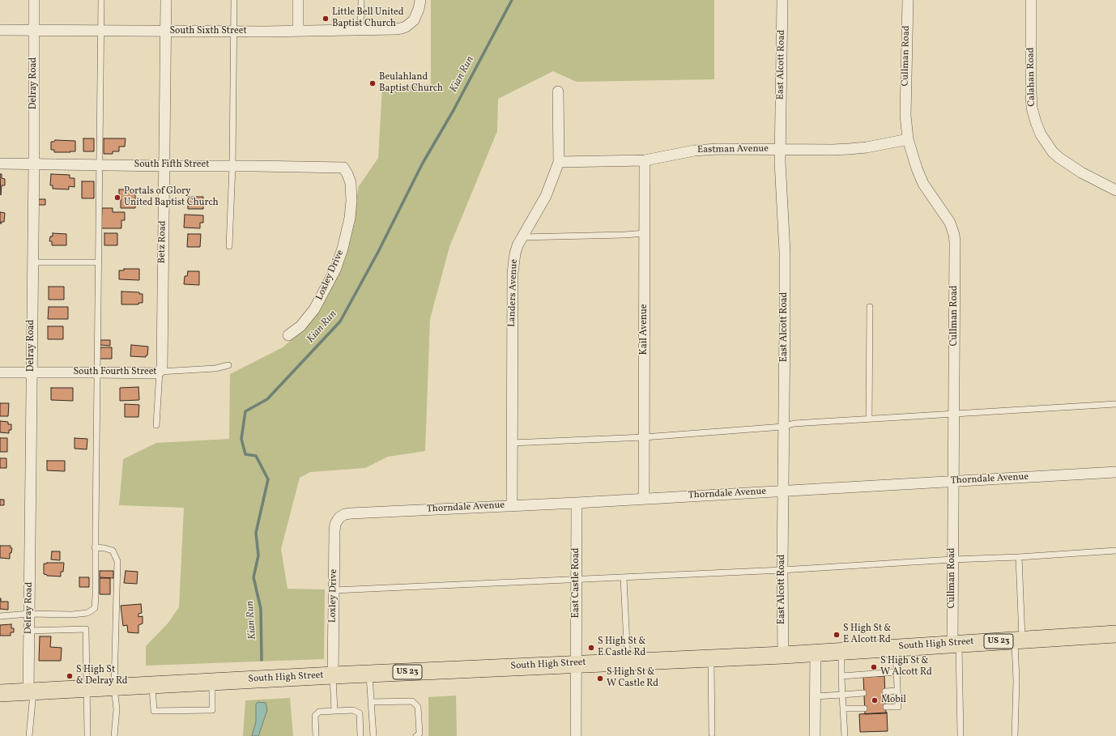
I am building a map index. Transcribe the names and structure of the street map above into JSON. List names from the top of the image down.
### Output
{
  "streets": {
    "main road": ["US 23", "South High Street"],
    "street": [
      "South Sixth Street",
      "Cullman Road",
      "East Alcott Road",
      "Calahan Road",
      "Delray Road",
      "Eastman Avenue",
      "South Fifth Street",
      "Betz Road",
      "Loxley Drive",
      "Landers Avenue",
      "Kail Avenue",
      "South Fourth Street",
      "Thorndale Avenue",
      "East Castle Road"
    ]
  },
  "crossings": [
    ["South Sixth Street", "Delray Road"],
    ["South Sixth Street", "Betz Road"],
    ["Cullman Road", "Eastman Avenue"],
    ["Cullman Road", "Thorndale Avenue"],
    ["Cullman Road", "South High Street"],
    ["East Alcott Road", "Eastman Avenue"],
    ["East Alcott Road", "Thorndale Avenue"],
    ["East Alcott Road", "South High Street"],
    ["Delray Road", "South Fifth Street"],
    ["Delray Road", "South Fourth Street"],
    ["Delray Road", "South High Street"],
    ["Eastman Avenue", "Landers Avenue"],
    ["Eastman Avenue", "Kail Avenue"],
    ["South Fifth Street", "Betz Road"],
    ["South Fifth Street", "Loxley Drive"],
    ["Betz Road", "South Fourth Street"],
    ["Loxley Drive", "Thorndale Avenue"],
    ["Loxley Drive", "South High Street"],
    ["Landers Avenue", "Thorndale Avenue"],
    ["Kail Avenue", "Thorndale Avenue"],
    ["Thorndale Avenue", "East Castle Road"],
    ["East Castle Road", "South High Street"]
  ],
  "water": ["Kian Run"],
  "places": [
    "Little Bell United Baptist Church",
    "Beulahland Baptist Church",
    "Portals of Glory United Baptist Church",
    "S High St & E Alcott Rd",
    "S High St & E Castle Rd",
    "S High St & W Alcott Rd",
    "S High St & Delray Rd",
    "S High St & W Castle Rd",
    "Mobil"
  ]
}
